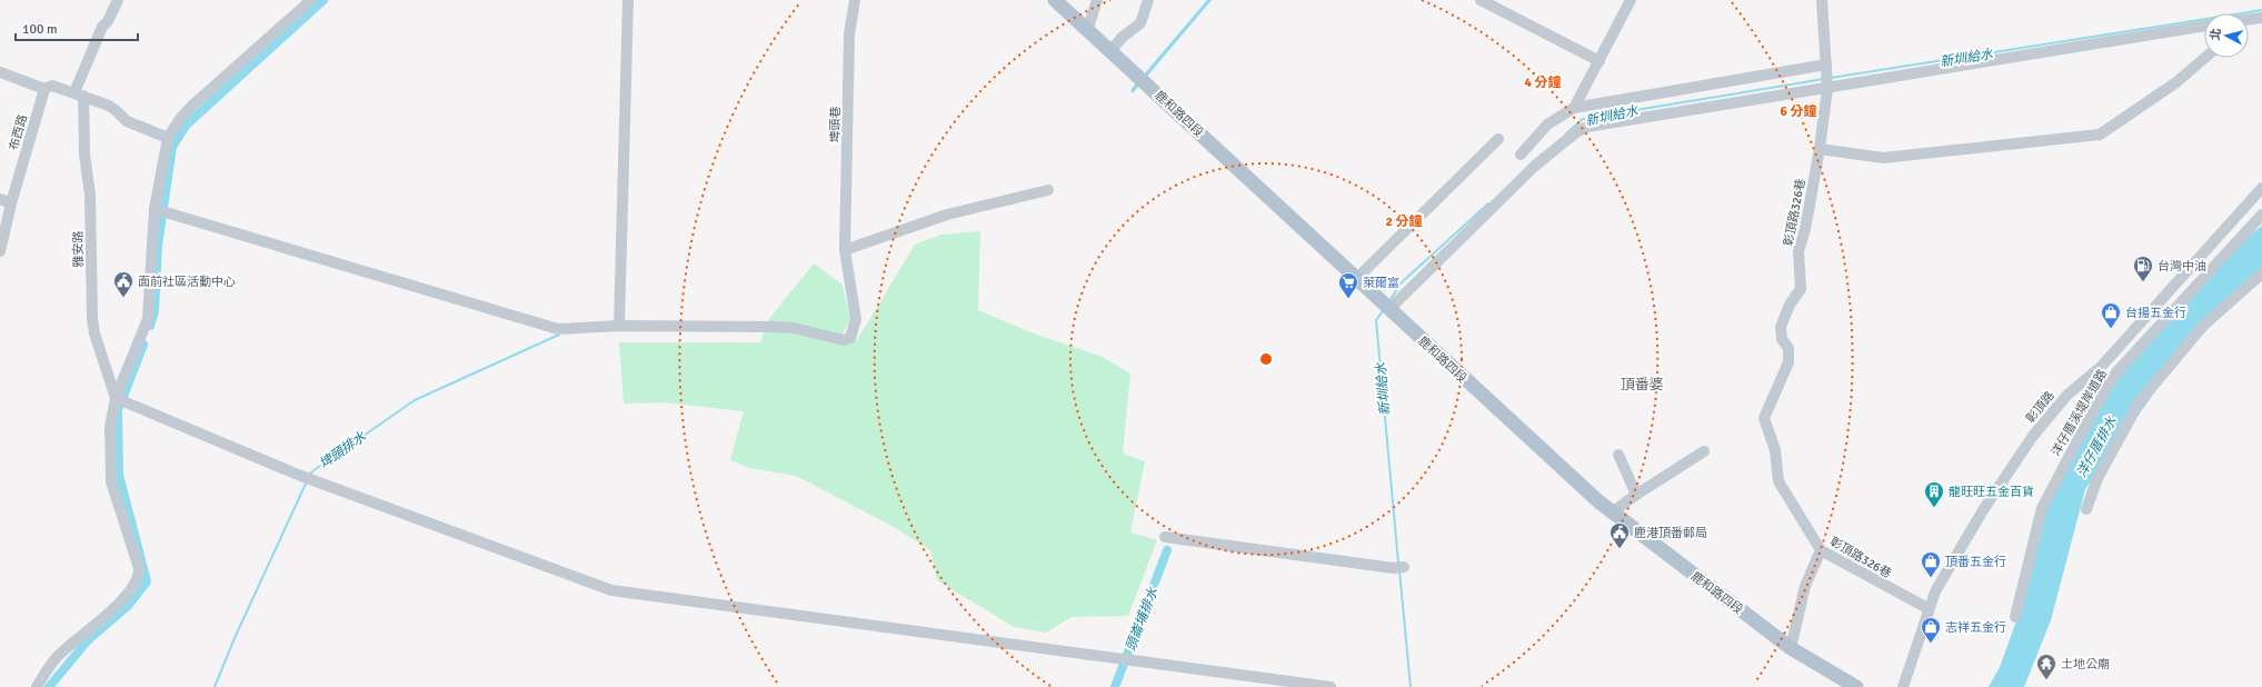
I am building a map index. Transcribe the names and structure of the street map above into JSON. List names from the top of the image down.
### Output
{
  "streets": {
    "main road": ["鹿和路四段"],
    "street": [
      "埤頭巷",
      "布西路",
      "彰頂路326巷",
      "雅安路",
      "彰頂路",
      "洋仔厝溪堤岸道路"
    ]
  },
  "crossings": [
    ["彰頂路326巷", "彰頂路"]
  ],
  "districts": ["頂番婆"],
  "water": [
    "新圳給水",
    "洋仔厝排水",
    "埤頭排水",
    "頭崙埔排水"
  ],
  "places": {
    "fuel station": ["台灣中油"],
    "public building": ["面前社區活動中心", "鹿港頂番郵局"],
    "supermarket": ["萊爾富"],
    "shop": ["台揚五金行", "頂番五金行", "志祥五金行"],
    "building": ["龍旺旺五金百貨"],
    "temple": ["土地公廟"]
  },
  "scale_bar": "100 m",
  "north": "left",
  "rings": ["4 分鐘", "6 分鐘", "2 分鐘"]
}
